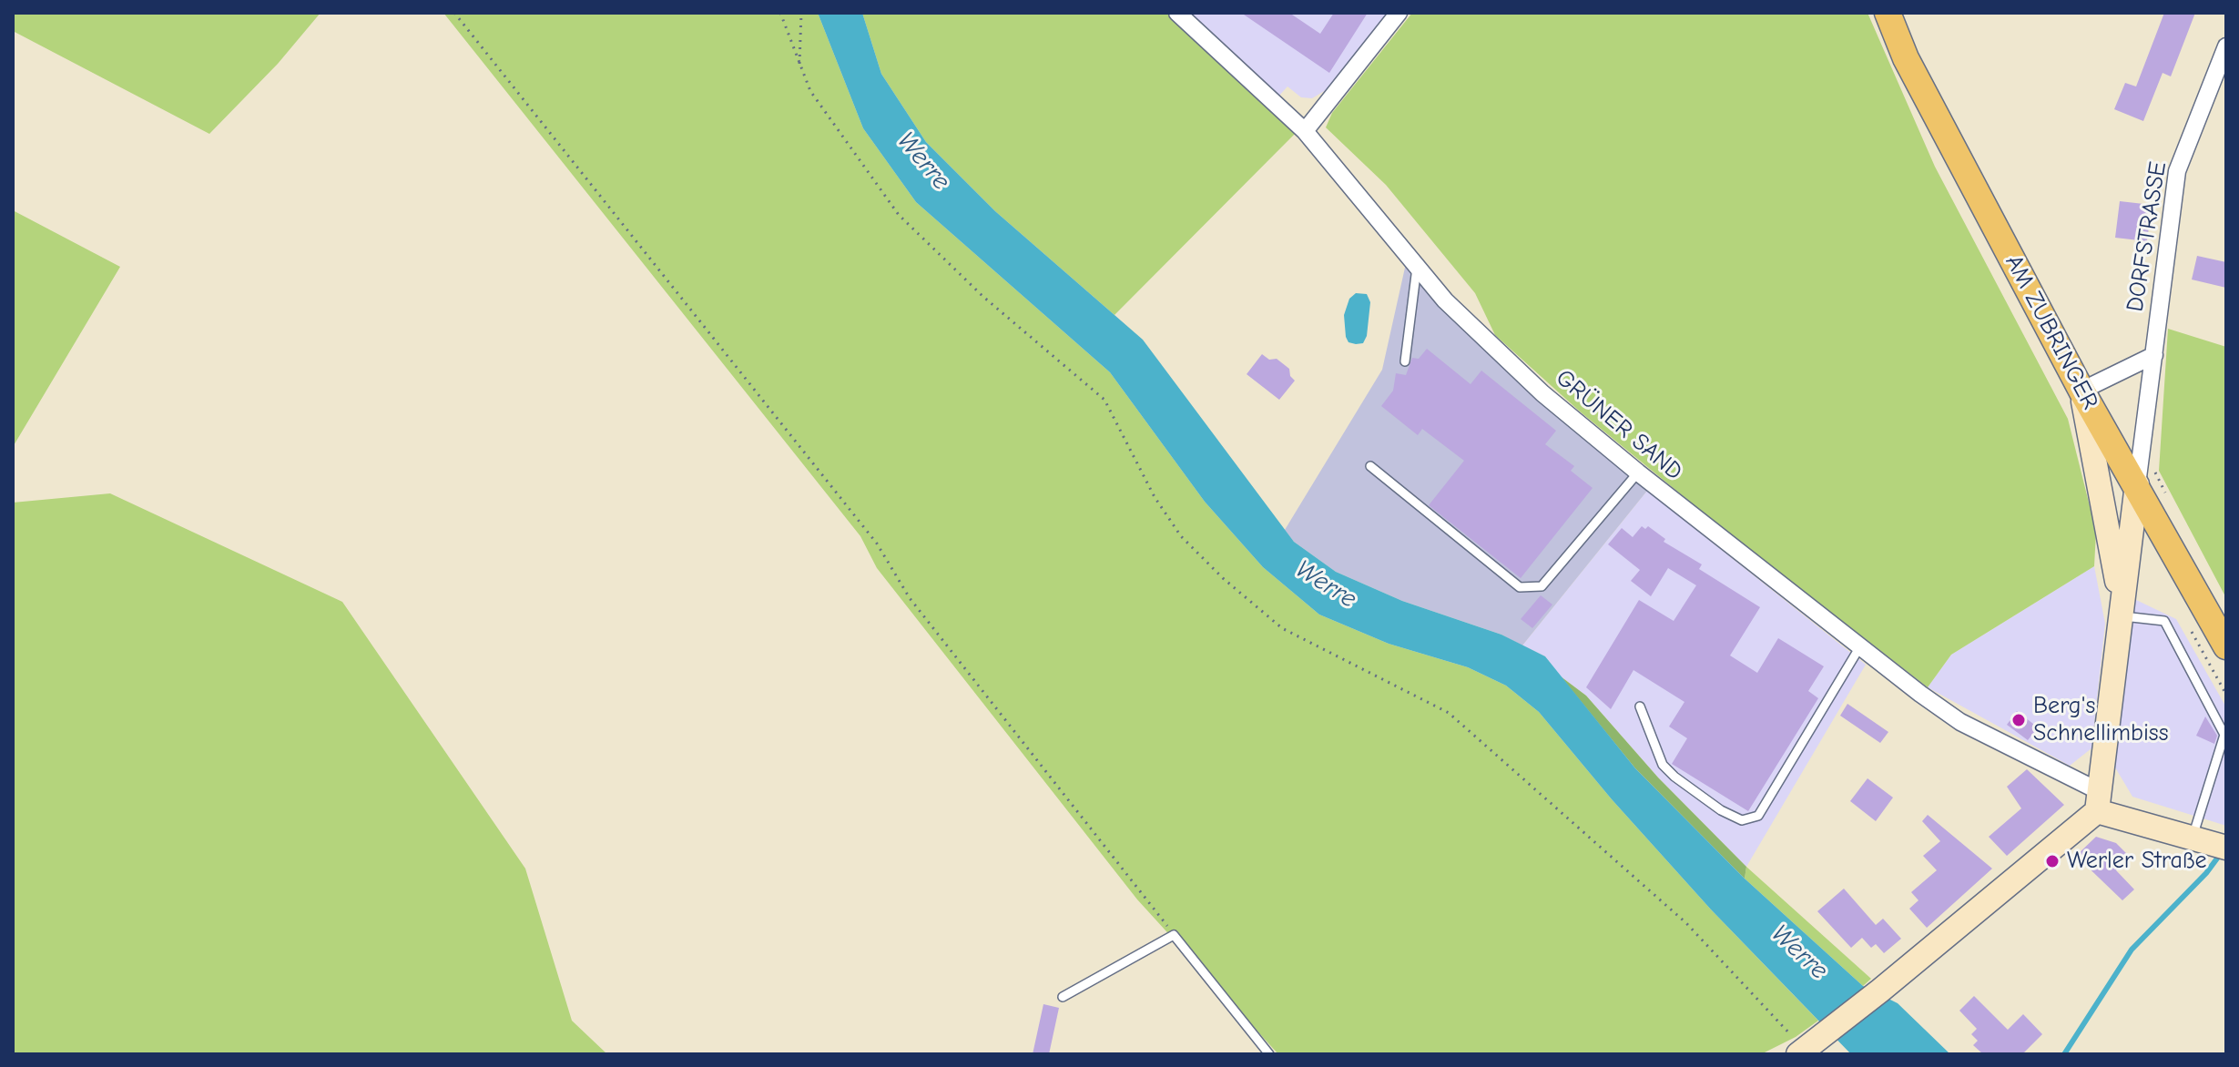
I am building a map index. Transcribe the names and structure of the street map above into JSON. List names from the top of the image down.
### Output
{
  "streets": {
    "main road": ["AM ZUBRINGER"],
    "street": ["DORFSTRASSE", "GRÜNER SAND"]
  },
  "crossings": [
    ["DORFSTRASSE", "AM ZUBRINGER"]
  ],
  "water": ["Werre"],
  "places": ["Berg's Schnellimbiss", "Werler Straße"]
}
